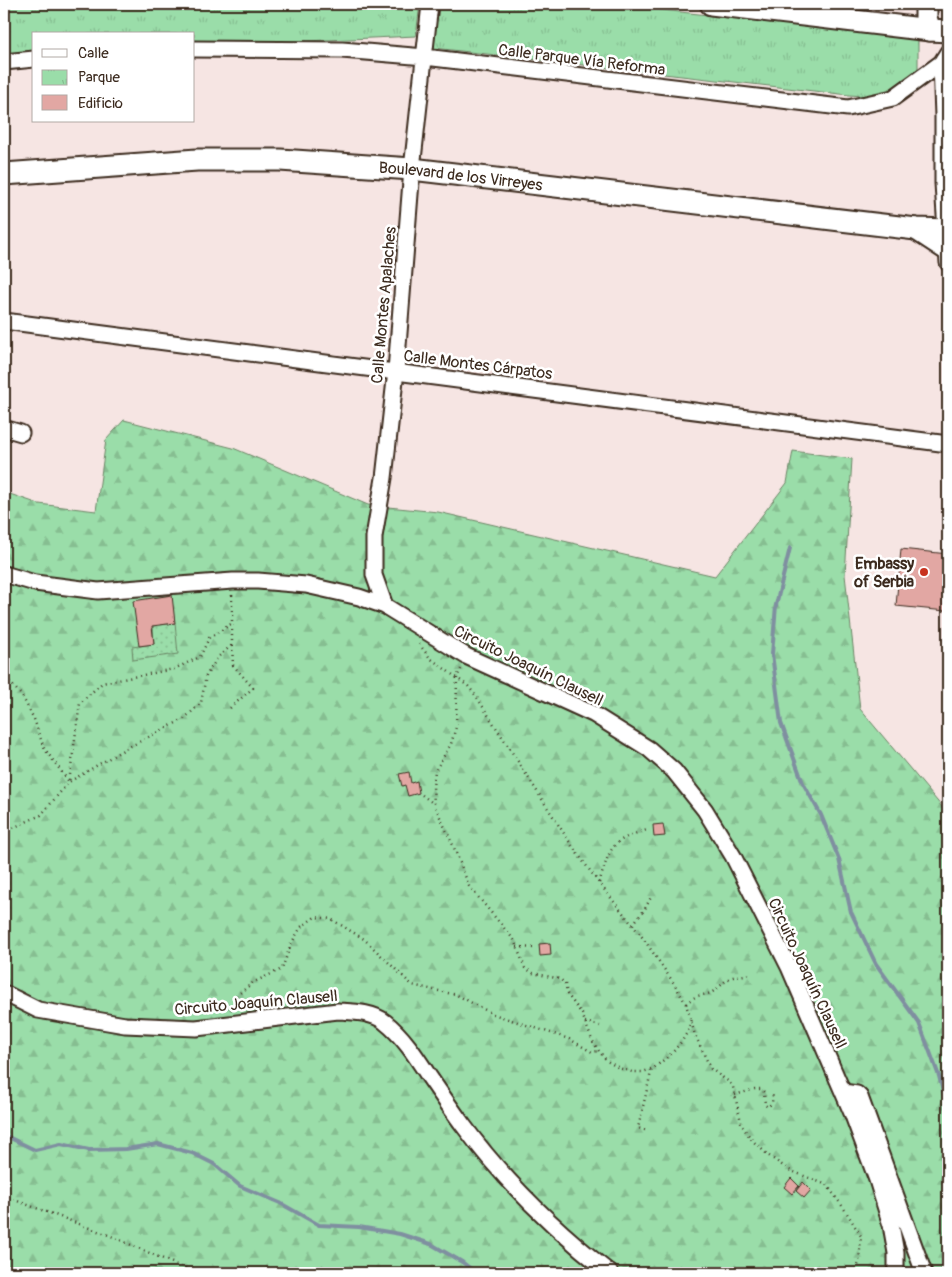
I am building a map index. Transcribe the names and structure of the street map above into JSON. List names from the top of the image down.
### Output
{
  "streets": {
    "street": [
      "Calle Parque Vía Reforma",
      "Boulevard de los Virreyes",
      "Calle Montes Apalaches",
      "Calle Montes Cárpatos",
      "Circuito Joaquín Clausell"
    ]
  },
  "crossings": [
    ["Calle Parque Vía Reforma", "Calle Montes Apalaches"],
    ["Boulevard de los Virreyes", "Calle Montes Apalaches"],
    ["Calle Montes Apalaches", "Calle Montes Cárpatos"],
    ["Calle Montes Apalaches", "Circuito Joaquín Clausell"]
  ],
  "places": ["Embassy of Serbia"],
  "legend": ["Calle", "Parque", "Edificio"]
}
